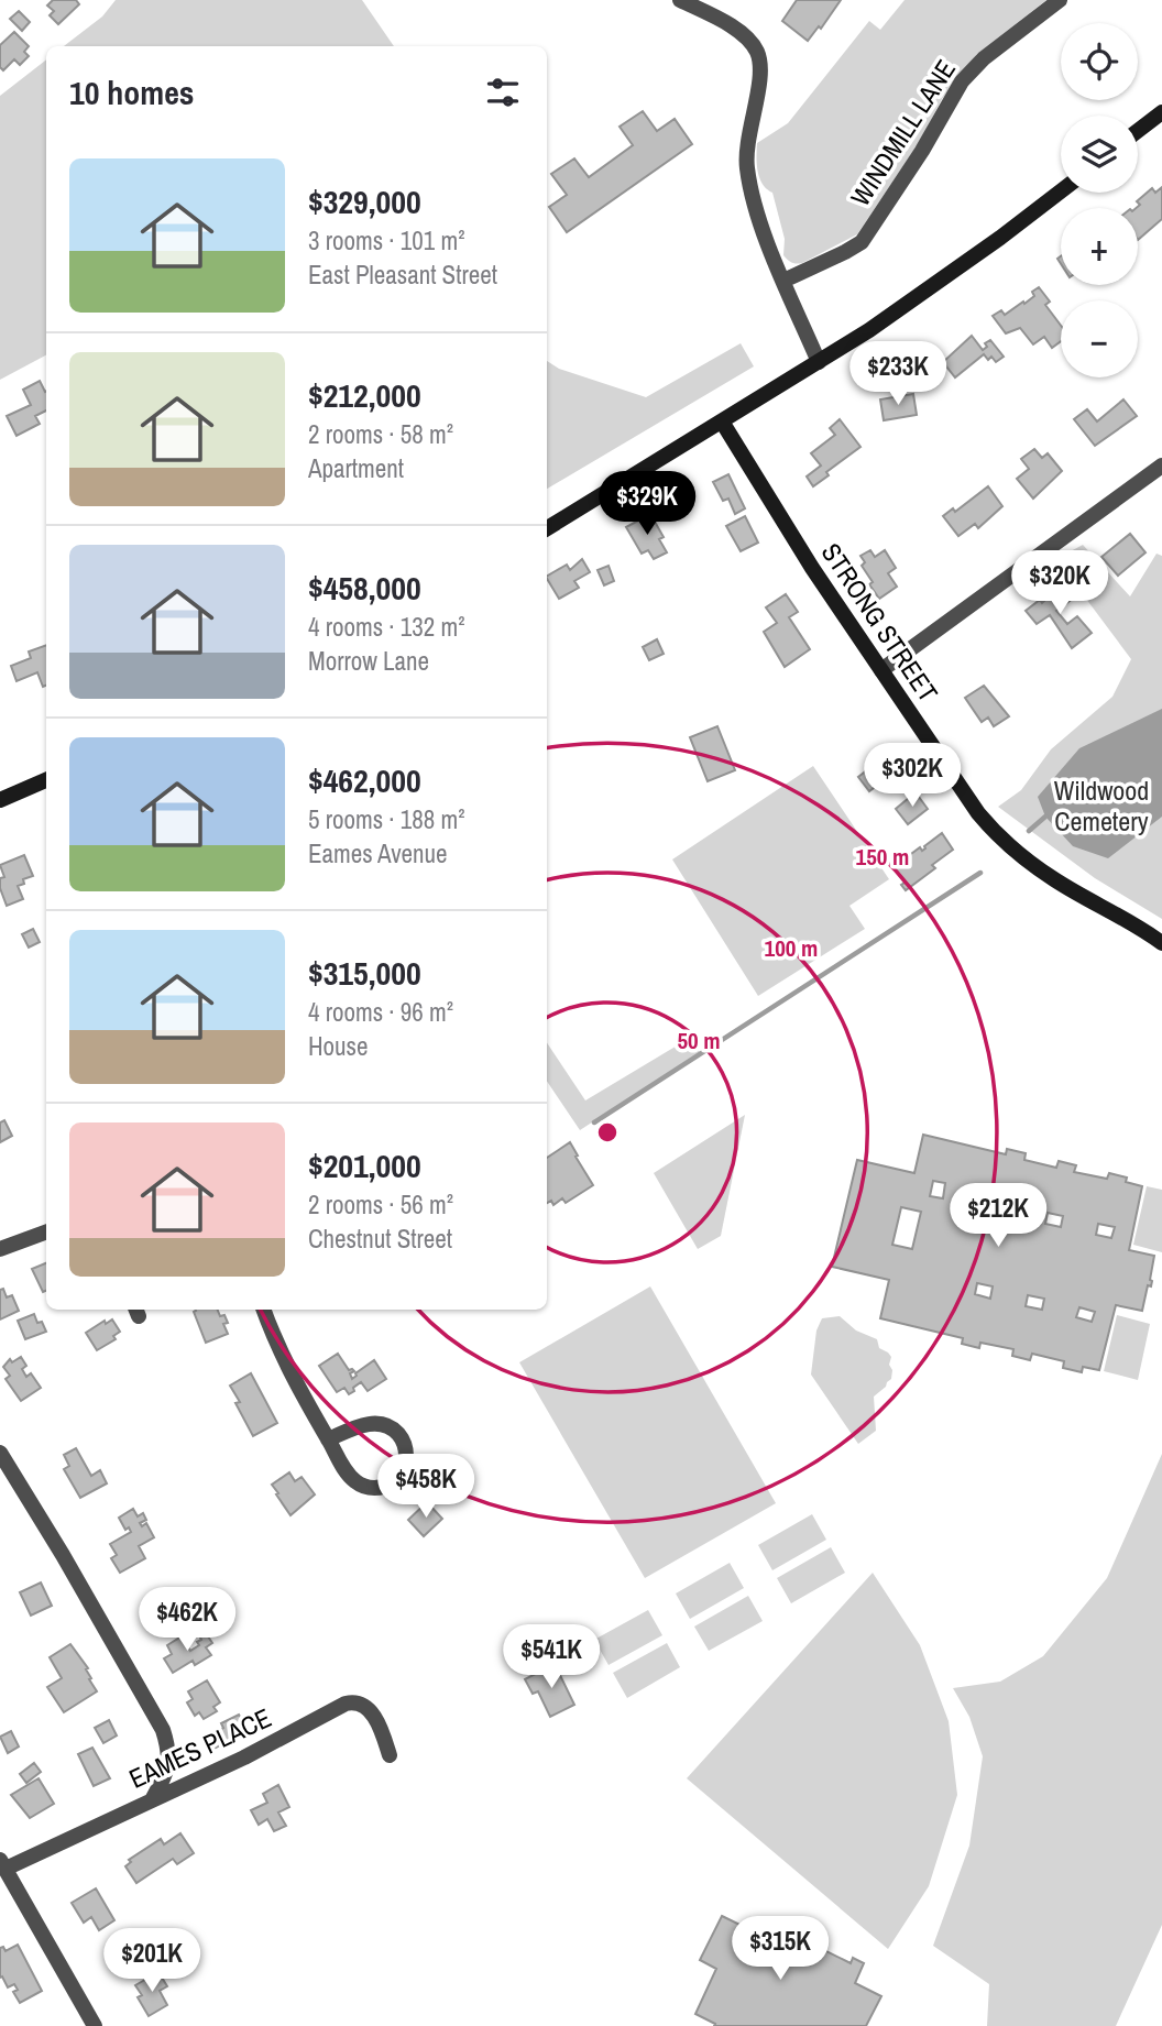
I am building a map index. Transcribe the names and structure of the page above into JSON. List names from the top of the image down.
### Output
{
  "streets": {
    "main road": ["STRONG STREET"],
    "street": ["WINDMILL LANE", "EAMES PLACE"]
  },
  "parks": ["Wildwood Cemetery"],
  "page": {
    "map_buttons": ["+", "−"],
    "heading": "10 homes",
    "list": [
      {
        "name": "$329,000",
        "note": "3 rooms · 101 m² · East Pleasant Street"
      },
      {
        "name": "$212,000",
        "note": "2 rooms · 58 m² · Apartment"
      },
      {
        "name": "$458,000",
        "note": "4 rooms · 132 m² · Morrow Lane"
      },
      {
        "name": "$462,000",
        "note": "5 rooms · 188 m² · Eames Avenue"
      },
      {
        "name": "$315,000",
        "note": "4 rooms · 96 m² · House"
      },
      {
        "name": "$201,000",
        "note": "2 rooms · 56 m² · Chestnut Street"
      }
    ],
    "price": [
      "$233K",
      "$329K",
      "$320K",
      "$302K",
      "$212K",
      "$458K",
      "$462K",
      "$541K",
      "$315K",
      "$201K"
    ]
  },
  "rings": ["150 m", "100 m", "50 m"]
}
